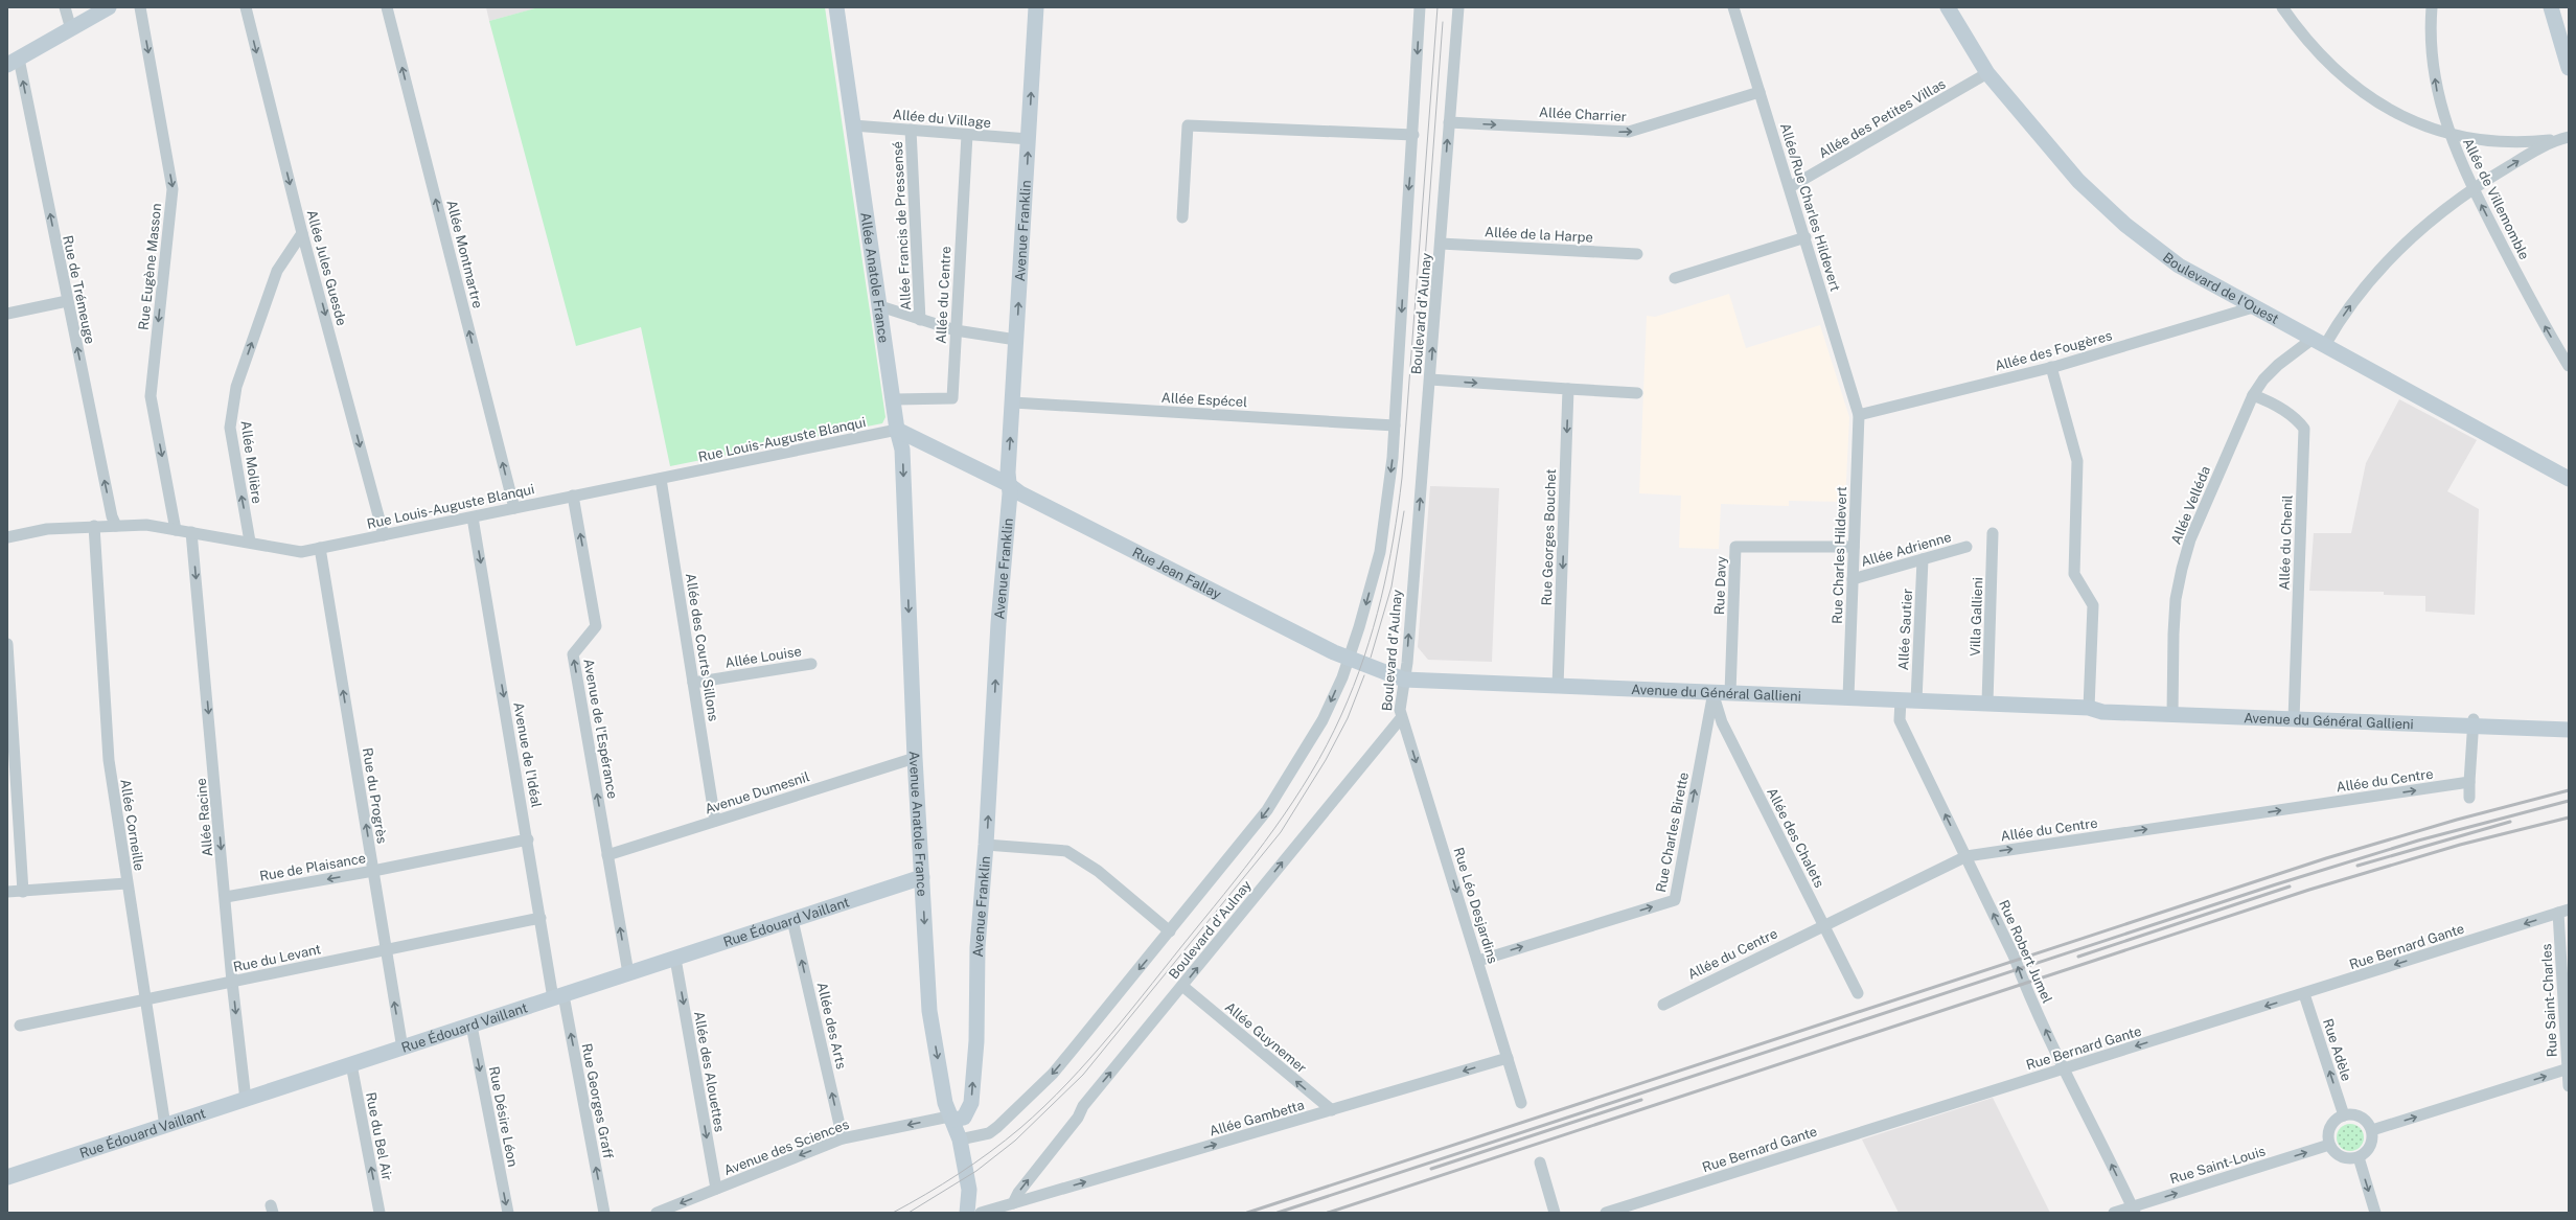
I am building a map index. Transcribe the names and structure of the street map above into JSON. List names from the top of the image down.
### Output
{
  "streets": {
    "street": [
      "Allée Charrier",
      "Allée du Village",
      "Allée des Petites Villas",
      "Allée de Villemomble",
      "Allée/Rue Charles Hildevert",
      "Allée Francis de Pressensé",
      "Avenue Franklin",
      "Allée de la Harpe",
      "Allée Montmartre",
      "Rue Eugène Masson",
      "Allée Jules Guesde",
      "Allée Anatole France",
      "Boulevard de l'Ouest",
      "Rue de Trémeuge",
      "Allée du Centre",
      "Boulevard d'Aulnay",
      "Allée des Fougères",
      "Allée Espécel",
      "Rue Louis-Auguste Blanqui",
      "Allée Molière",
      "Allée Velléda",
      "Rue Georges Bouchet",
      "Allée du Chenil",
      "Allée Adrienne",
      "Rue Charles Hildevert",
      "Rue Jean Fallay",
      "Rue Davy",
      "Villa Gallieni",
      "Allée Sautier",
      "Allée des Courts Sillons",
      "Allée Louise",
      "Avenue du Général Gallieni",
      "Avenue de l'Espérance",
      "Avenue de l'Idéal",
      "Avenue Dumesnil",
      "Rue du Progrès",
      "Allée Racine",
      "Avenue Anatole France",
      "Allée Corneille",
      "Rue Charles Birette",
      "Allée des Chalets",
      "Rue de Plaisance",
      "Rue Léo Desjardins",
      "Rue Édouard Vaillant",
      "Rue Bernard Gante",
      "Rue Robert Jumel",
      "Rue du Levant",
      "Rue Saint-Charles",
      "Allée des Arts",
      "Allée Guynemer",
      "Rue Adèle",
      "Allée des Alouettes",
      "Rue Georges Graff",
      "Rue Désire Léon",
      "Allée Gambetta",
      "Rue du Bel Air",
      "Avenue des Sciences",
      "Rue Saint-Louis"
    ]
  },
  "crossings": [
    ["Allée Charrier", "Allée/Rue Charles Hildevert"],
    ["Allée Charrier", "Boulevard d'Aulnay"],
    ["Allée du Village", "Allée Francis de Pressensé"],
    ["Allée du Village", "Avenue Franklin"],
    ["Allée du Village", "Allée Anatole France"],
    ["Allée du Village", "Allée du Centre"],
    ["Allée des Petites Villas", "Allée/Rue Charles Hildevert"],
    ["Allée des Petites Villas", "Boulevard de l'Ouest"],
    ["Allée/Rue Charles Hildevert", "Allée des Fougères"],
    ["Allée/Rue Charles Hildevert", "Rue Charles Hildevert"],
    ["Avenue Franklin", "Allée Espécel"],
    ["Avenue Franklin", "Rue Jean Fallay"],
    ["Avenue Franklin", "Avenue Anatole France"],
    ["Avenue Franklin", "Avenue des Sciences"],
    ["Allée de la Harpe", "Boulevard d'Aulnay"],
    ["Allée Montmartre", "Rue Louis-Auguste Blanqui"],
    ["Rue Eugène Masson", "Rue Louis-Auguste Blanqui"],
    ["Allée Jules Guesde", "Rue Louis-Auguste Blanqui"],
    ["Allée Jules Guesde", "Allée Molière"],
    ["Allée Anatole France", "Allée du Centre"],
    ["Allée Anatole France", "Rue Louis-Auguste Blanqui"],
    ["Allée Anatole France", "Rue Jean Fallay"],
    ["Allée Anatole France", "Avenue Anatole France"],
    ["Boulevard de l'Ouest", "Allée des Fougères"],
    ["Boulevard de l'Ouest", "Allée Velléda"],
    ["Rue de Trémeuge", "Rue Louis-Auguste Blanqui"],
    ["Allée du Centre", "Allée des Chalets"],
    ["Allée du Centre", "Rue Robert Jumel"],
    ["Boulevard d'Aulnay", "Allée Espécel"],
    ["Boulevard d'Aulnay", "Rue Jean Fallay"],
    ["Boulevard d'Aulnay", "Avenue du Général Gallieni"],
    ["Boulevard d'Aulnay", "Avenue Anatole France"],
    ["Boulevard d'Aulnay", "Rue Léo Desjardins"],
    ["Boulevard d'Aulnay", "Allée Guynemer"],
    ["Boulevard d'Aulnay", "Allée Gambetta"],
    ["Allée des Fougères", "Rue Charles Hildevert"],
    ["Rue Louis-Auguste Blanqui", "Allée Molière"],
    ["Rue Louis-Auguste Blanqui", "Rue Jean Fallay"],
    ["Rue Louis-Auguste Blanqui", "Allée des Courts Sillons"],
    ["Rue Louis-Auguste Blanqui", "Avenue de l'Espérance"],
    ["Rue Louis-Auguste Blanqui", "Avenue de l'Idéal"],
    ["Rue Louis-Auguste Blanqui", "Rue du Progrès"],
    ["Rue Louis-Auguste Blanqui", "Allée Racine"],
    ["Rue Louis-Auguste Blanqui", "Avenue Anatole France"],
    ["Rue Louis-Auguste Blanqui", "Allée Corneille"],
    ["Allée Velléda", "Allée du Chenil"],
    ["Allée Velléda", "Avenue du Général Gallieni"],
    ["Rue Georges Bouchet", "Avenue du Général Gallieni"],
    ["Allée du Chenil", "Avenue du Général Gallieni"],
    ["Allée Adrienne", "Rue Charles Hildevert"],
    ["Allée Adrienne", "Allée Sautier"],
    ["Rue Charles Hildevert", "Rue Davy"],
    ["Rue Charles Hildevert", "Avenue du Général Gallieni"],
    ["Rue Jean Fallay", "Avenue du Général Gallieni"],
    ["Rue Jean Fallay", "Avenue Anatole France"],
    ["Rue Davy", "Avenue du Général Gallieni"],
    ["Villa Gallieni", "Avenue du Général Gallieni"],
    ["Allée Sautier", "Avenue du Général Gallieni"],
    ["Allée des Courts Sillons", "Allée Louise"],
    ["Allée des Courts Sillons", "Avenue Dumesnil"],
    ["Avenue du Général Gallieni", "Rue Charles Birette"],
    ["Avenue du Général Gallieni", "Allée des Chalets"],
    ["Avenue du Général Gallieni", "Rue Robert Jumel"],
    ["Avenue de l'Espérance", "Avenue Dumesnil"],
    ["Avenue de l'Espérance", "Rue Édouard Vaillant"],
    ["Avenue de l'Idéal", "Rue de Plaisance"],
    ["Avenue de l'Idéal", "Rue Édouard Vaillant"],
    ["Avenue de l'Idéal", "Rue du Levant"],
    ["Avenue de l'Idéal", "Rue Georges Graff"],
    ["Avenue Dumesnil", "Avenue Anatole France"],
    ["Rue du Progrès", "Rue de Plaisance"],
    ["Rue du Progrès", "Rue Édouard Vaillant"],
    ["Rue du Progrès", "Rue du Levant"],
    ["Allée Racine", "Rue de Plaisance"],
    ["Allée Racine", "Rue Édouard Vaillant"],
    ["Allée Racine", "Rue du Levant"],
    ["Avenue Anatole France", "Rue Édouard Vaillant"],
    ["Avenue Anatole France", "Avenue des Sciences"],
    ["Allée Corneille", "Rue Édouard Vaillant"],
    ["Allée Corneille", "Rue du Levant"],
    ["Rue Charles Birette", "Allée des Chalets"],
    ["Rue Charles Birette", "Rue Léo Desjardins"],
    ["Rue Léo Desjardins", "Allée Gambetta"],
    ["Rue Édouard Vaillant", "Allée des Arts"],
    ["Rue Édouard Vaillant", "Allée des Alouettes"],
    ["Rue Édouard Vaillant", "Rue Georges Graff"],
    ["Rue Édouard Vaillant", "Rue Désire Léon"],
    ["Rue Édouard Vaillant", "Rue du Bel Air"],
    ["Rue Bernard Gante", "Rue Robert Jumel"],
    ["Rue Bernard Gante", "Rue Saint-Charles"],
    ["Rue Bernard Gante", "Rue Adèle"],
    ["Rue Robert Jumel", "Rue Saint-Louis"],
    ["Allée des Arts", "Avenue des Sciences"],
    ["Allée Guynemer", "Allée Gambetta"],
    ["Rue Adèle", "Rue Saint-Louis"],
    ["Allée des Alouettes", "Avenue des Sciences"]
  ],
  "one_way": [
    "Allée Charrier",
    "Allée de Villemomble",
    "Avenue Franklin",
    "Allée Montmartre",
    "Rue Eugène Masson",
    "Allée Jules Guesde",
    "Rue de Trémeuge",
    "Allée du Centre",
    "Allée Molière",
    "Rue Georges Bouchet",
    "Avenue de l'Espérance",
    "Avenue de l'Idéal",
    "Rue du Progrès",
    "Allée Racine",
    "Avenue Anatole France",
    "Rue Charles Birette",
    "Rue de Plaisance",
    "Rue Léo Desjardins",
    "Rue Bernard Gante",
    "Rue Robert Jumel",
    "Allée des Arts",
    "Allée Guynemer",
    "Rue Adèle",
    "Allée des Alouettes",
    "Rue Georges Graff",
    "Rue Désire Léon",
    "Rue du Bel Air",
    "Avenue des Sciences",
    "Rue Saint-Louis"
  ]
}
